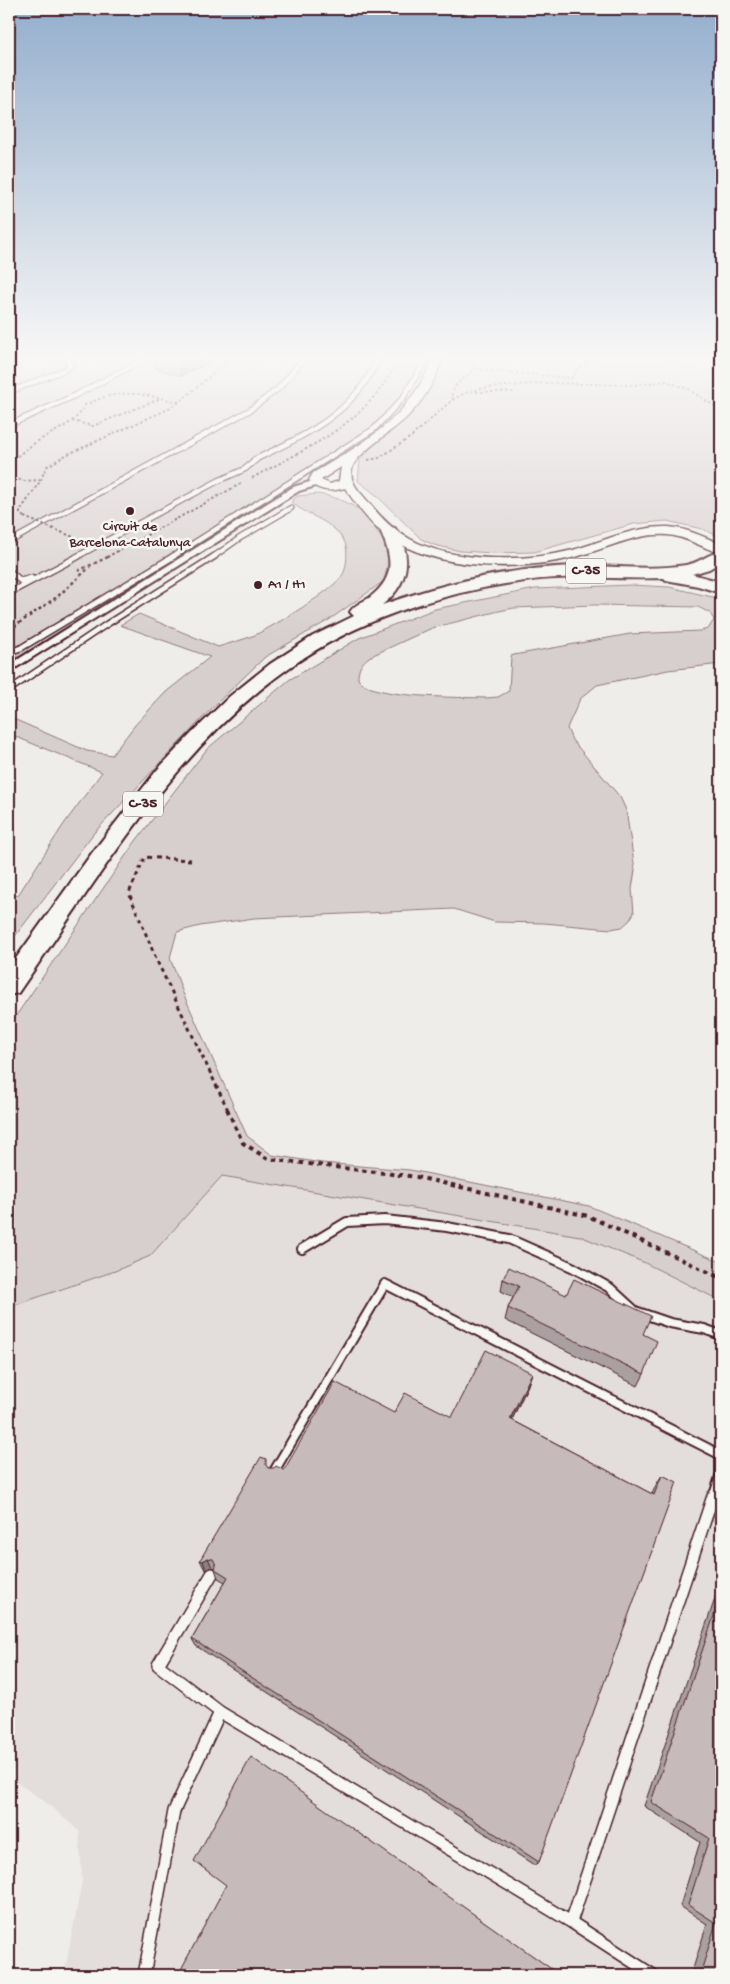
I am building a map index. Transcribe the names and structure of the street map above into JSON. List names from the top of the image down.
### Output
{
  "streets": {
    "highway": ["C-35"]
  },
  "places": ["Circuit de Barcelona-Catalunya", "A1 / H1"]
}
